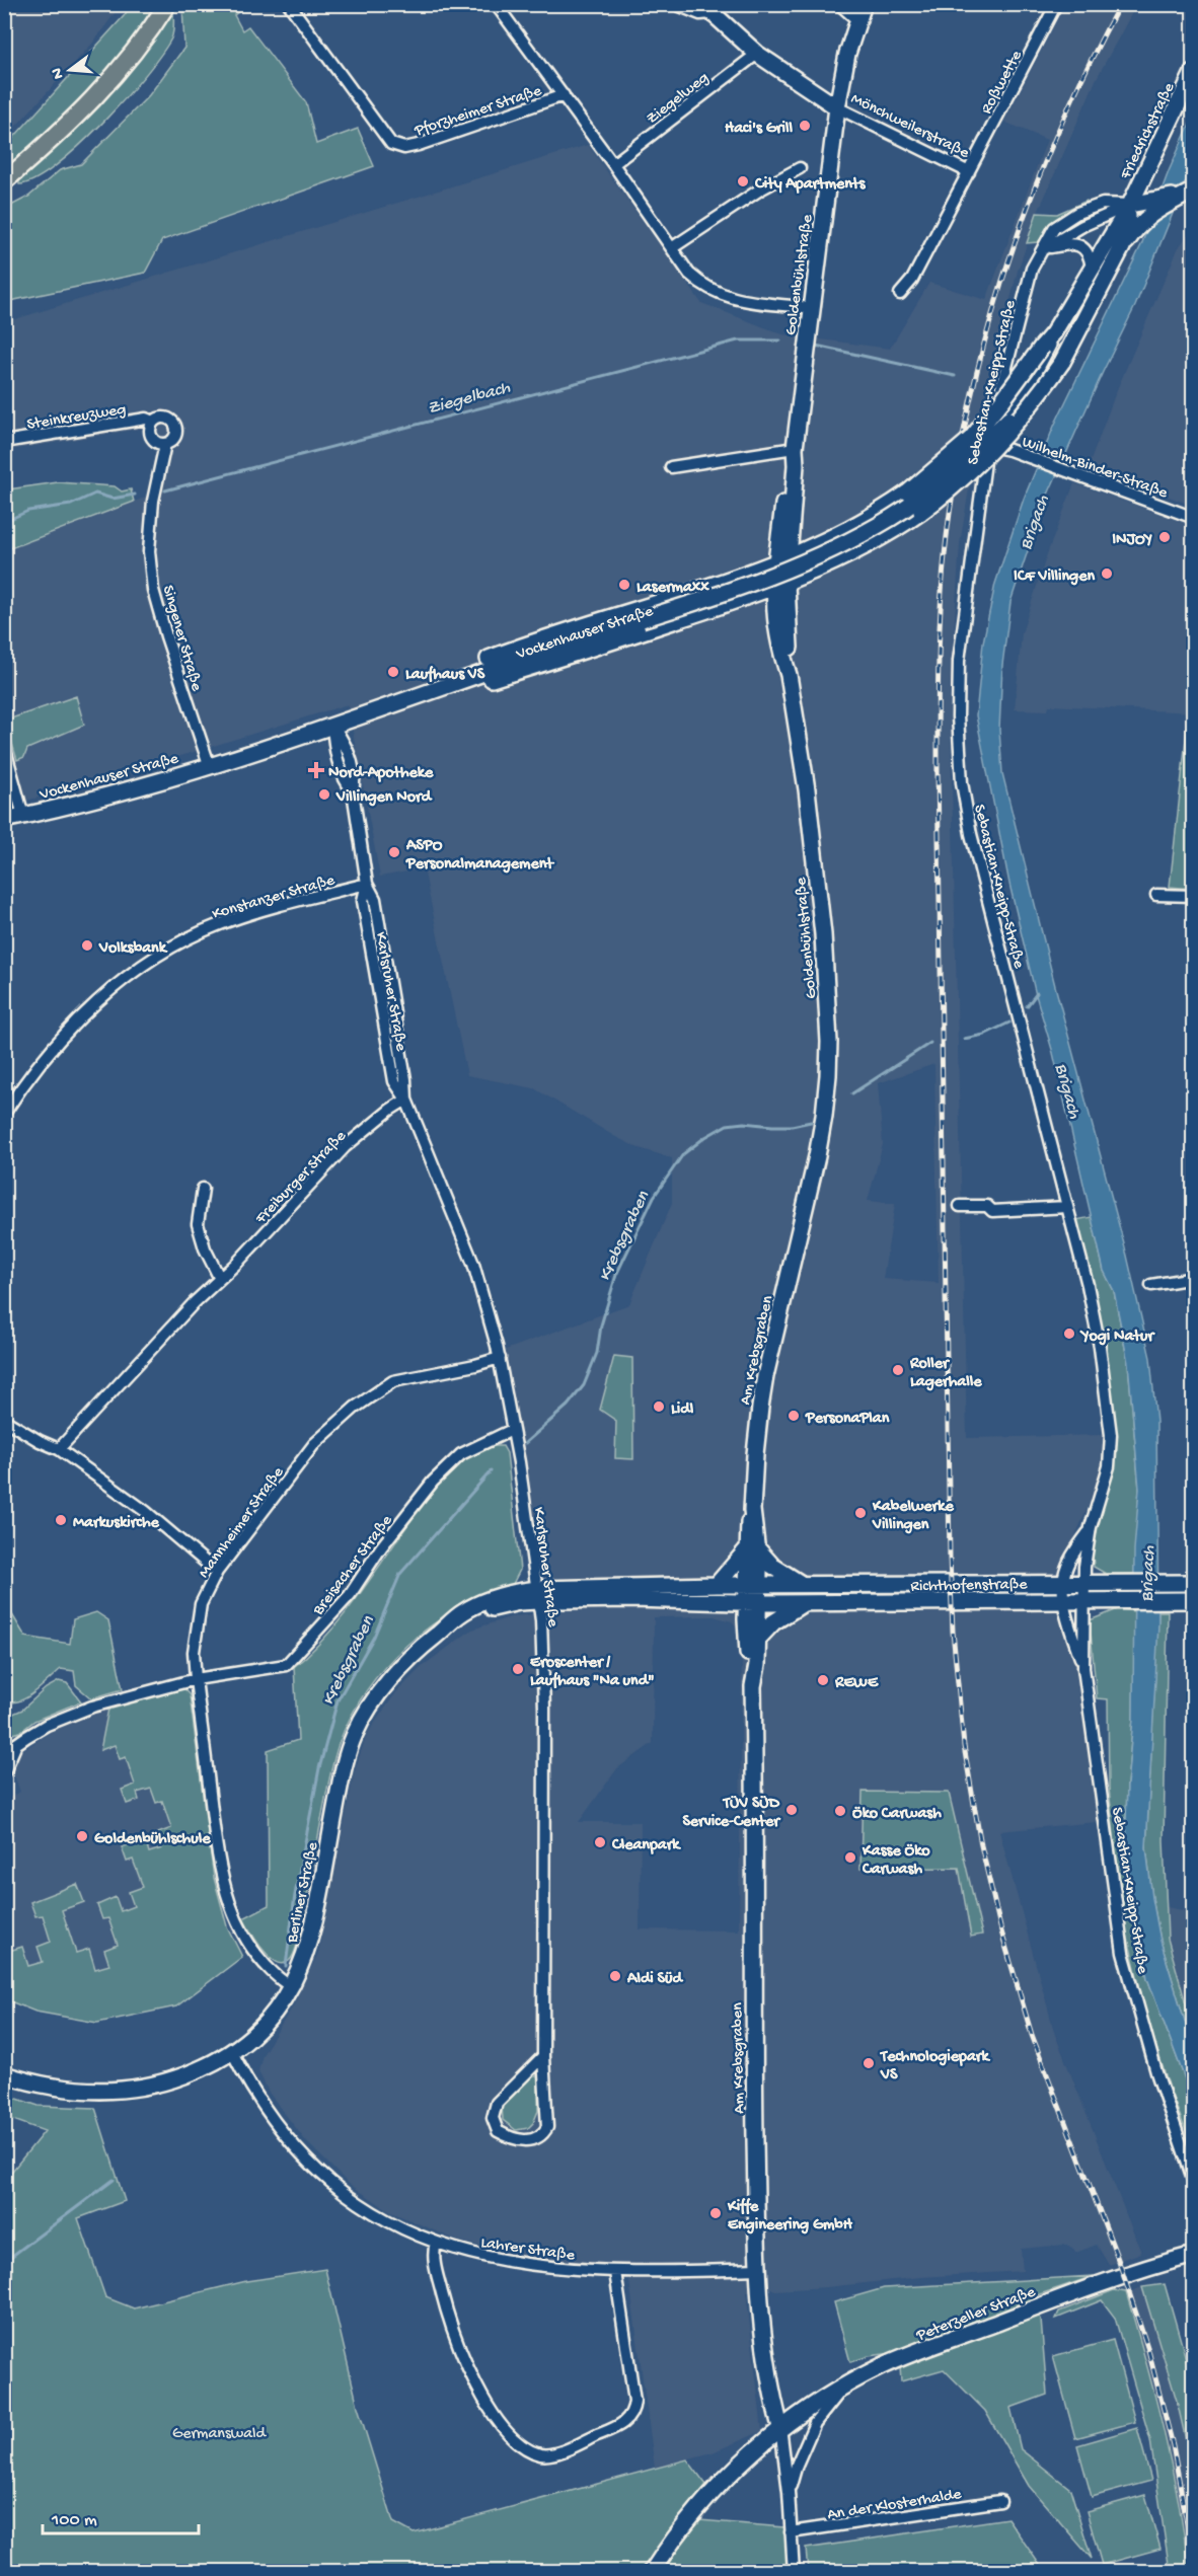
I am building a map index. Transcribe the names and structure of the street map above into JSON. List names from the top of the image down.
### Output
{
  "streets": {
    "street": [
      "Roßwette",
      "Ziegelweg",
      "Pforzheimer Straße",
      "Mönchweilerstraße",
      "Friedrichstraße",
      "Goldenbühlstraße",
      "Sebastian-Kneipp-Straße",
      "Steinkreuzweg",
      "Wilhelm-Binder-Straße",
      "Vockenhauser Straße",
      "Singener Straße",
      "Konstanzer Straße",
      "Karlsruher Straße",
      "Freiburger Straße",
      "Am Krebsgraben",
      "Mannheimer Straße",
      "Breisacher Straße",
      "Richthofenstraße",
      "Berliner Straße",
      "Lahrer Straße",
      "Peterzeller Straße",
      "An der Klosterhalde"
    ]
  },
  "crossings": [
    ["Roßwette", "Mönchweilerstraße"],
    ["Ziegelweg", "Pforzheimer Straße"],
    ["Pforzheimer Straße", "Goldenbühlstraße"],
    ["Mönchweilerstraße", "Goldenbühlstraße"],
    ["Friedrichstraße", "Sebastian-Kneipp-Straße"],
    ["Friedrichstraße", "Vockenhauser Straße"],
    ["Goldenbühlstraße", "Vockenhauser Straße"],
    ["Goldenbühlstraße", "Am Krebsgraben"],
    ["Sebastian-Kneipp-Straße", "Wilhelm-Binder-Straße"],
    ["Sebastian-Kneipp-Straße", "Vockenhauser Straße"],
    ["Sebastian-Kneipp-Straße", "Richthofenstraße"],
    ["Steinkreuzweg", "Singener Straße"],
    ["Vockenhauser Straße", "Singener Straße"],
    ["Vockenhauser Straße", "Karlsruher Straße"],
    ["Konstanzer Straße", "Karlsruher Straße"],
    ["Karlsruher Straße", "Freiburger Straße"],
    ["Karlsruher Straße", "Mannheimer Straße"],
    ["Karlsruher Straße", "Breisacher Straße"],
    ["Karlsruher Straße", "Berliner Straße"],
    ["Am Krebsgraben", "Richthofenstraße"],
    ["Am Krebsgraben", "Berliner Straße"],
    ["Am Krebsgraben", "Lahrer Straße"],
    ["Am Krebsgraben", "Peterzeller Straße"],
    ["Mannheimer Straße", "Breisacher Straße"],
    ["Mannheimer Straße", "Berliner Straße"],
    ["Richthofenstraße", "Berliner Straße"],
    ["Berliner Straße", "Lahrer Straße"]
  ],
  "water": ["Ziegelbach", "Brigach", "Krebsgraben"],
  "parks": ["Germanswald"],
  "places": {
    "other": [
      "Haci's Grill",
      "City Apartments",
      "INJOY",
      "ICF Villingen",
      "Lasermaxx",
      "Laufhaus VS",
      "Villingen Nord",
      "ASPO Personalmanagement",
      "Volksbank",
      "Yogi Natur",
      "Roller Lagerhalle",
      "Lidl",
      "PersonaPlan",
      "Kabelwerke Villingen",
      "Markuskirche",
      "Eroscenter / Laufhaus \"Na und\"",
      "REWE",
      "TÜV SÜD Service-Center",
      "Öko Carwash",
      "Goldenbühlschule",
      "Cleanpark",
      "Kasse Öko Carwash",
      "Aldi Süd",
      "Technologiepark VS",
      "Kiffe Engineering GmbH"
    ],
    "health": ["Nord-Apotheke"]
  },
  "scale_bar": "100 m",
  "north": "left"
}
